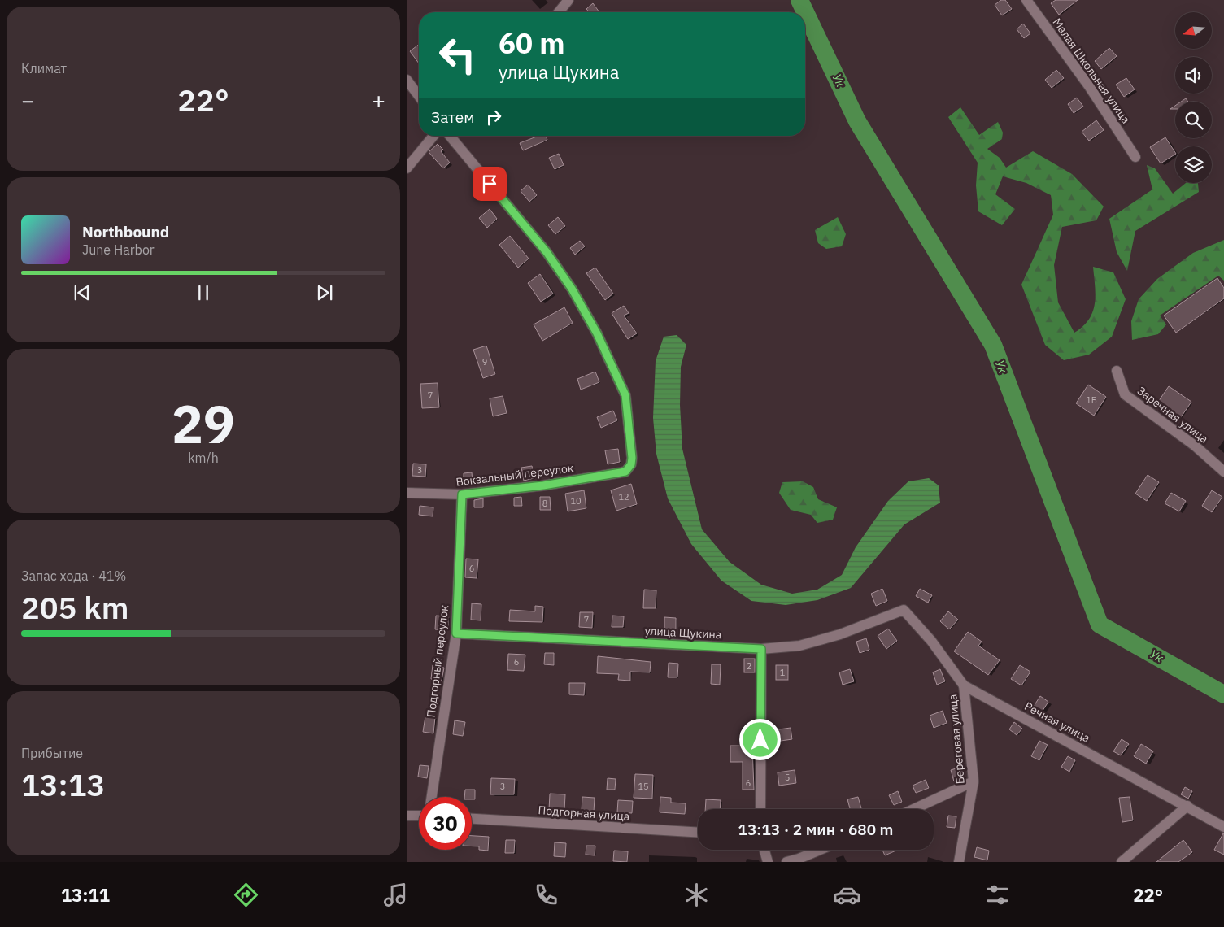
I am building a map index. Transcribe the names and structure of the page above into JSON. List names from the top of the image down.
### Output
{
  "streets": {
    "street": [
      "Малая Школьная улица",
      "Заречная улица",
      "Вокзальный переулок",
      "улица Щукина",
      "Подгорный переулок",
      "Речная улица",
      "Береговая улица",
      "Подгорная улица"
    ]
  },
  "crossings": [
    ["Вокзальный переулок", "Подгорный переулок"],
    ["улица Щукина", "Подгорный переулок"],
    ["улица Щукина", "Речная улица"],
    ["Речная улица", "Береговая улица"]
  ],
  "water": ["Ук"],
  "house_numbers": [
    "9",
    "7",
    "1Б",
    "3",
    "12",
    "10",
    "8",
    "6",
    "7",
    "6",
    "2",
    "1",
    "5",
    "6",
    "3",
    "15"
  ],
  "north": "left",
  "page": {
    "tile": [
      "Климат",
      ["29", "km/h"],
      ["Запас хода · 41%", "205 km"],
      ["Прибытие", "13:13"]
    ],
    "turn": ["60 m", "улица Щукина"],
    "heat": ["−", "22°", "+"],
    "then": "Затем",
    "song": ["Northbound", "June Harbor"],
    "limit": "30",
    "trip": "13:13 · 2 мин · 680 m",
    "tabs": ["13:11", "22°"]
  }
}
